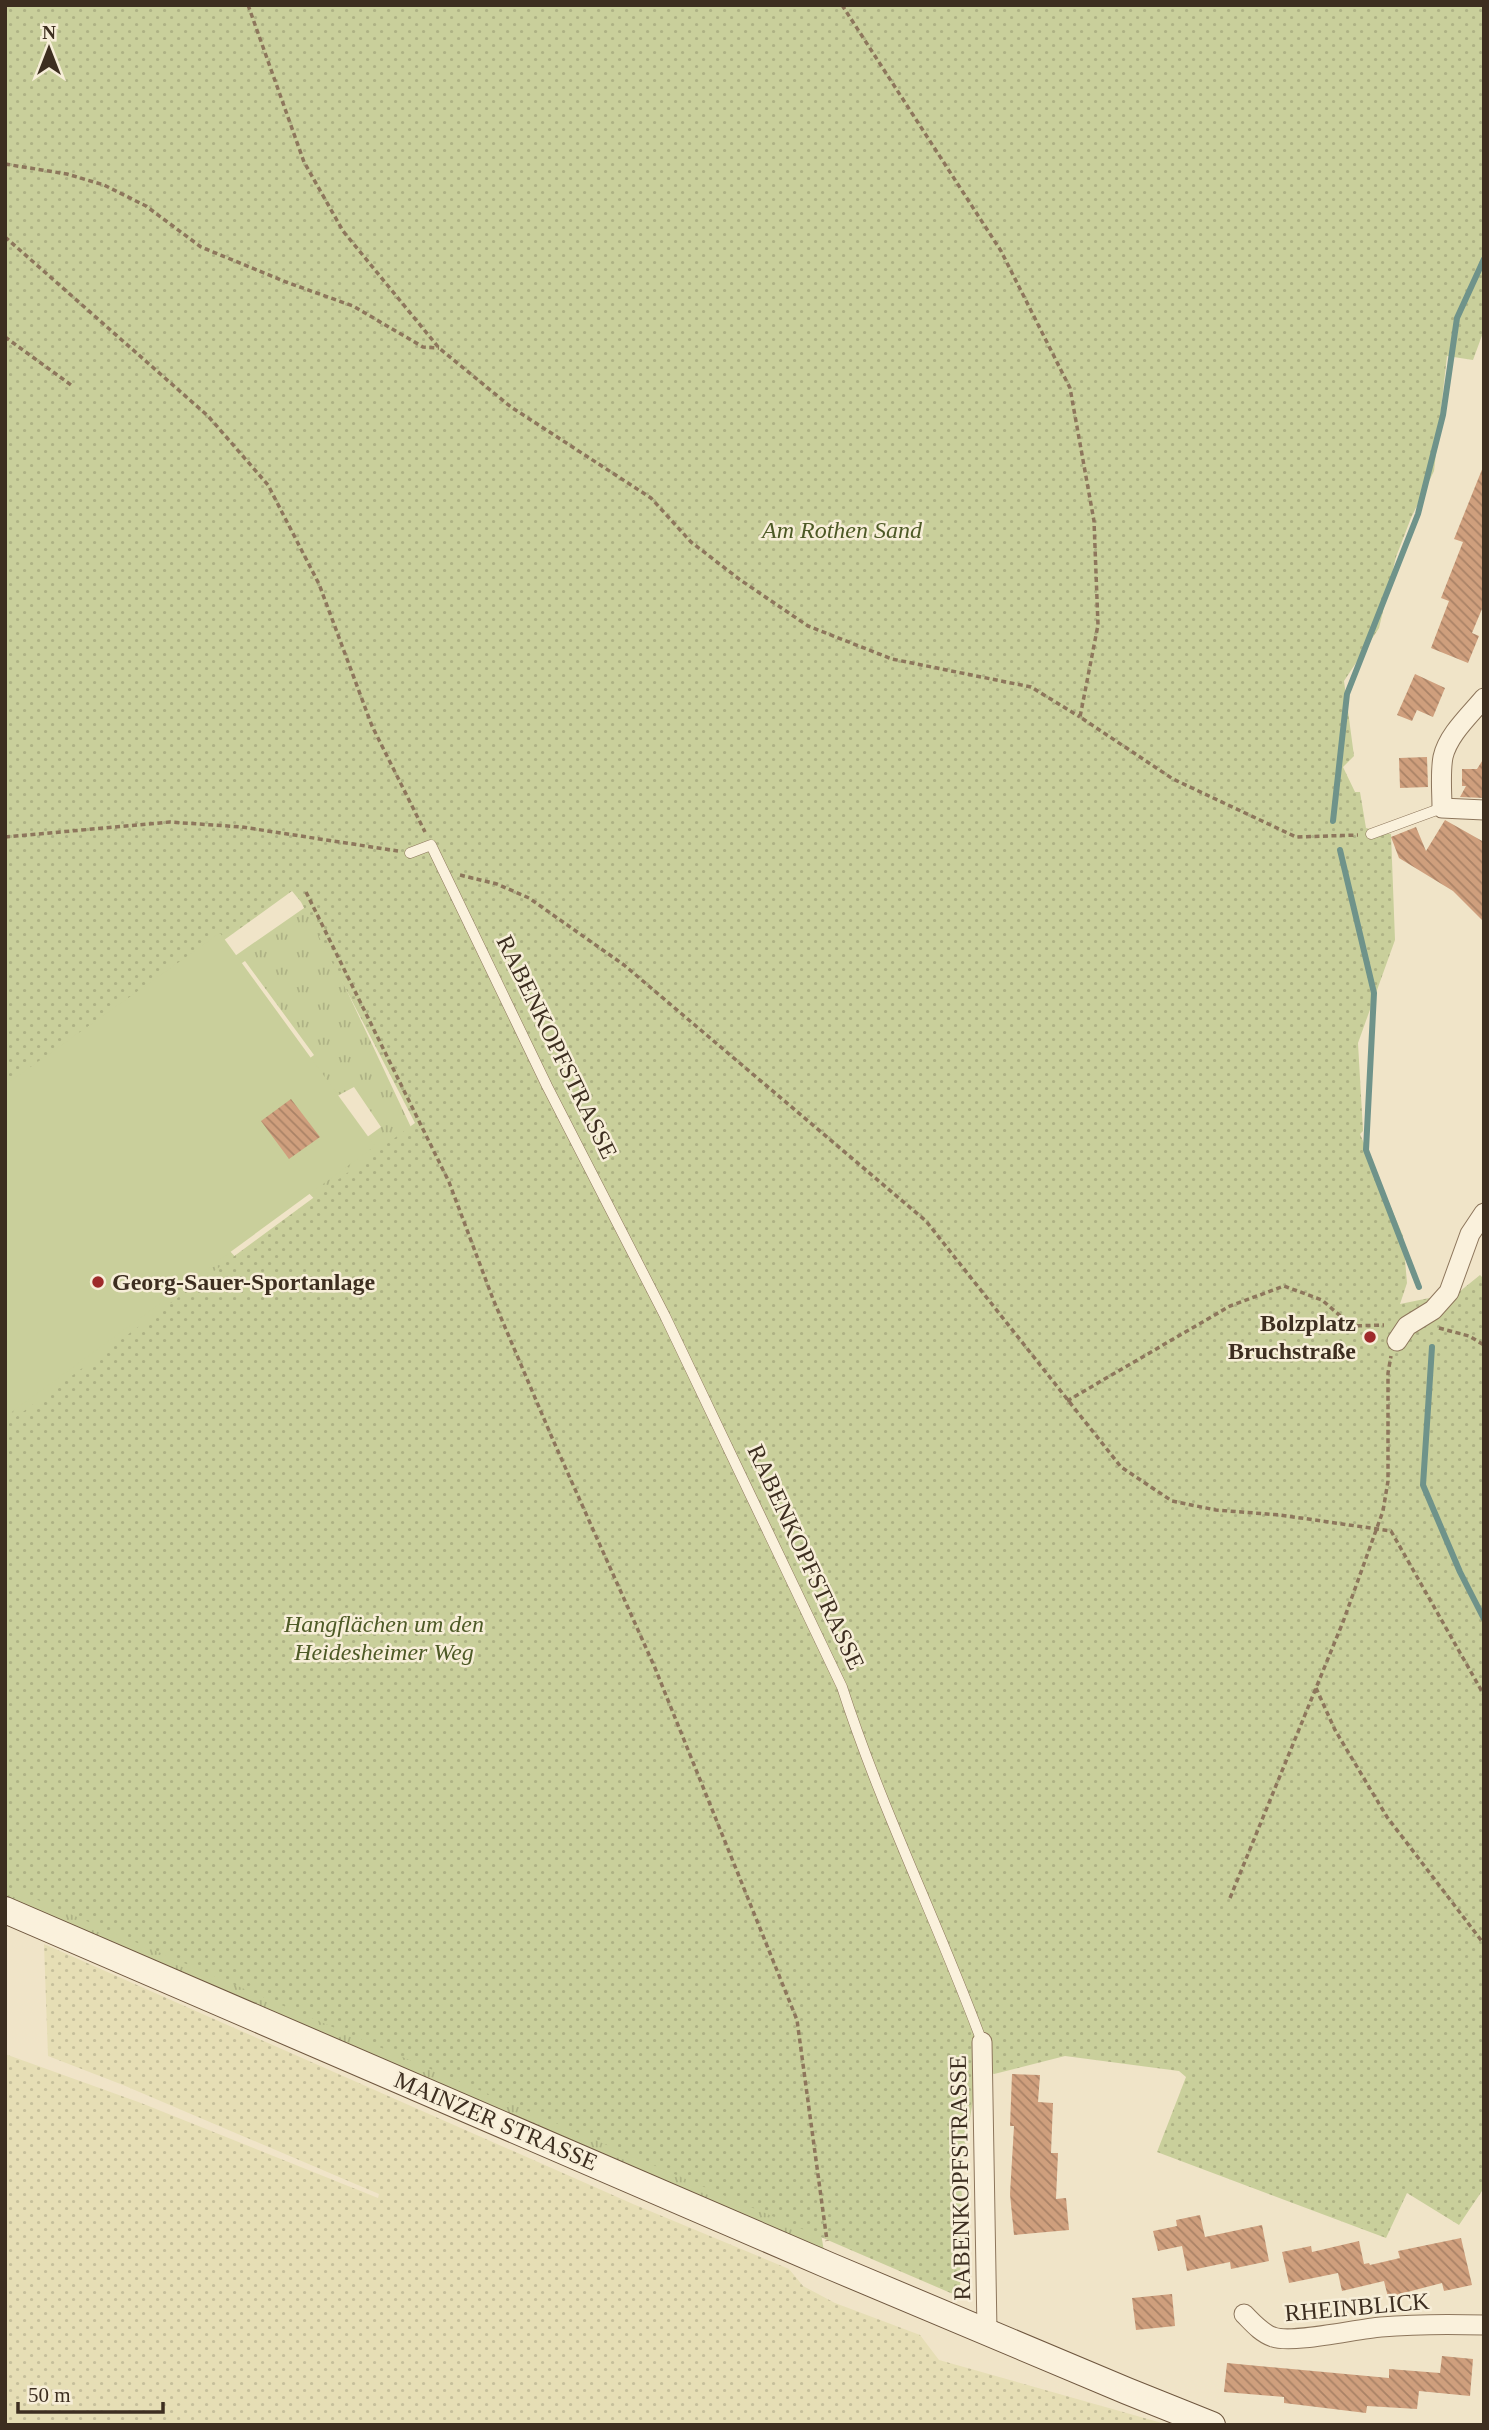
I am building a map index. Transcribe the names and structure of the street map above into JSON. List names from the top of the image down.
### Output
{
  "streets": {
    "main road": ["MAINZER STRASSE"],
    "street": ["RABENKOPFSTRASSE", "RHEINBLICK"]
  },
  "crossings": [
    ["RABENKOPFSTRASSE", "MAINZER STRASSE"]
  ],
  "parks": ["Am Rothen Sand", "Hangflächen um den Heidesheimer Weg"],
  "places": ["Georg-Sauer-Sportanlage", "Bolzplatz Bruchstraße"],
  "scale_bar": "50 m",
  "north": "top"
}
